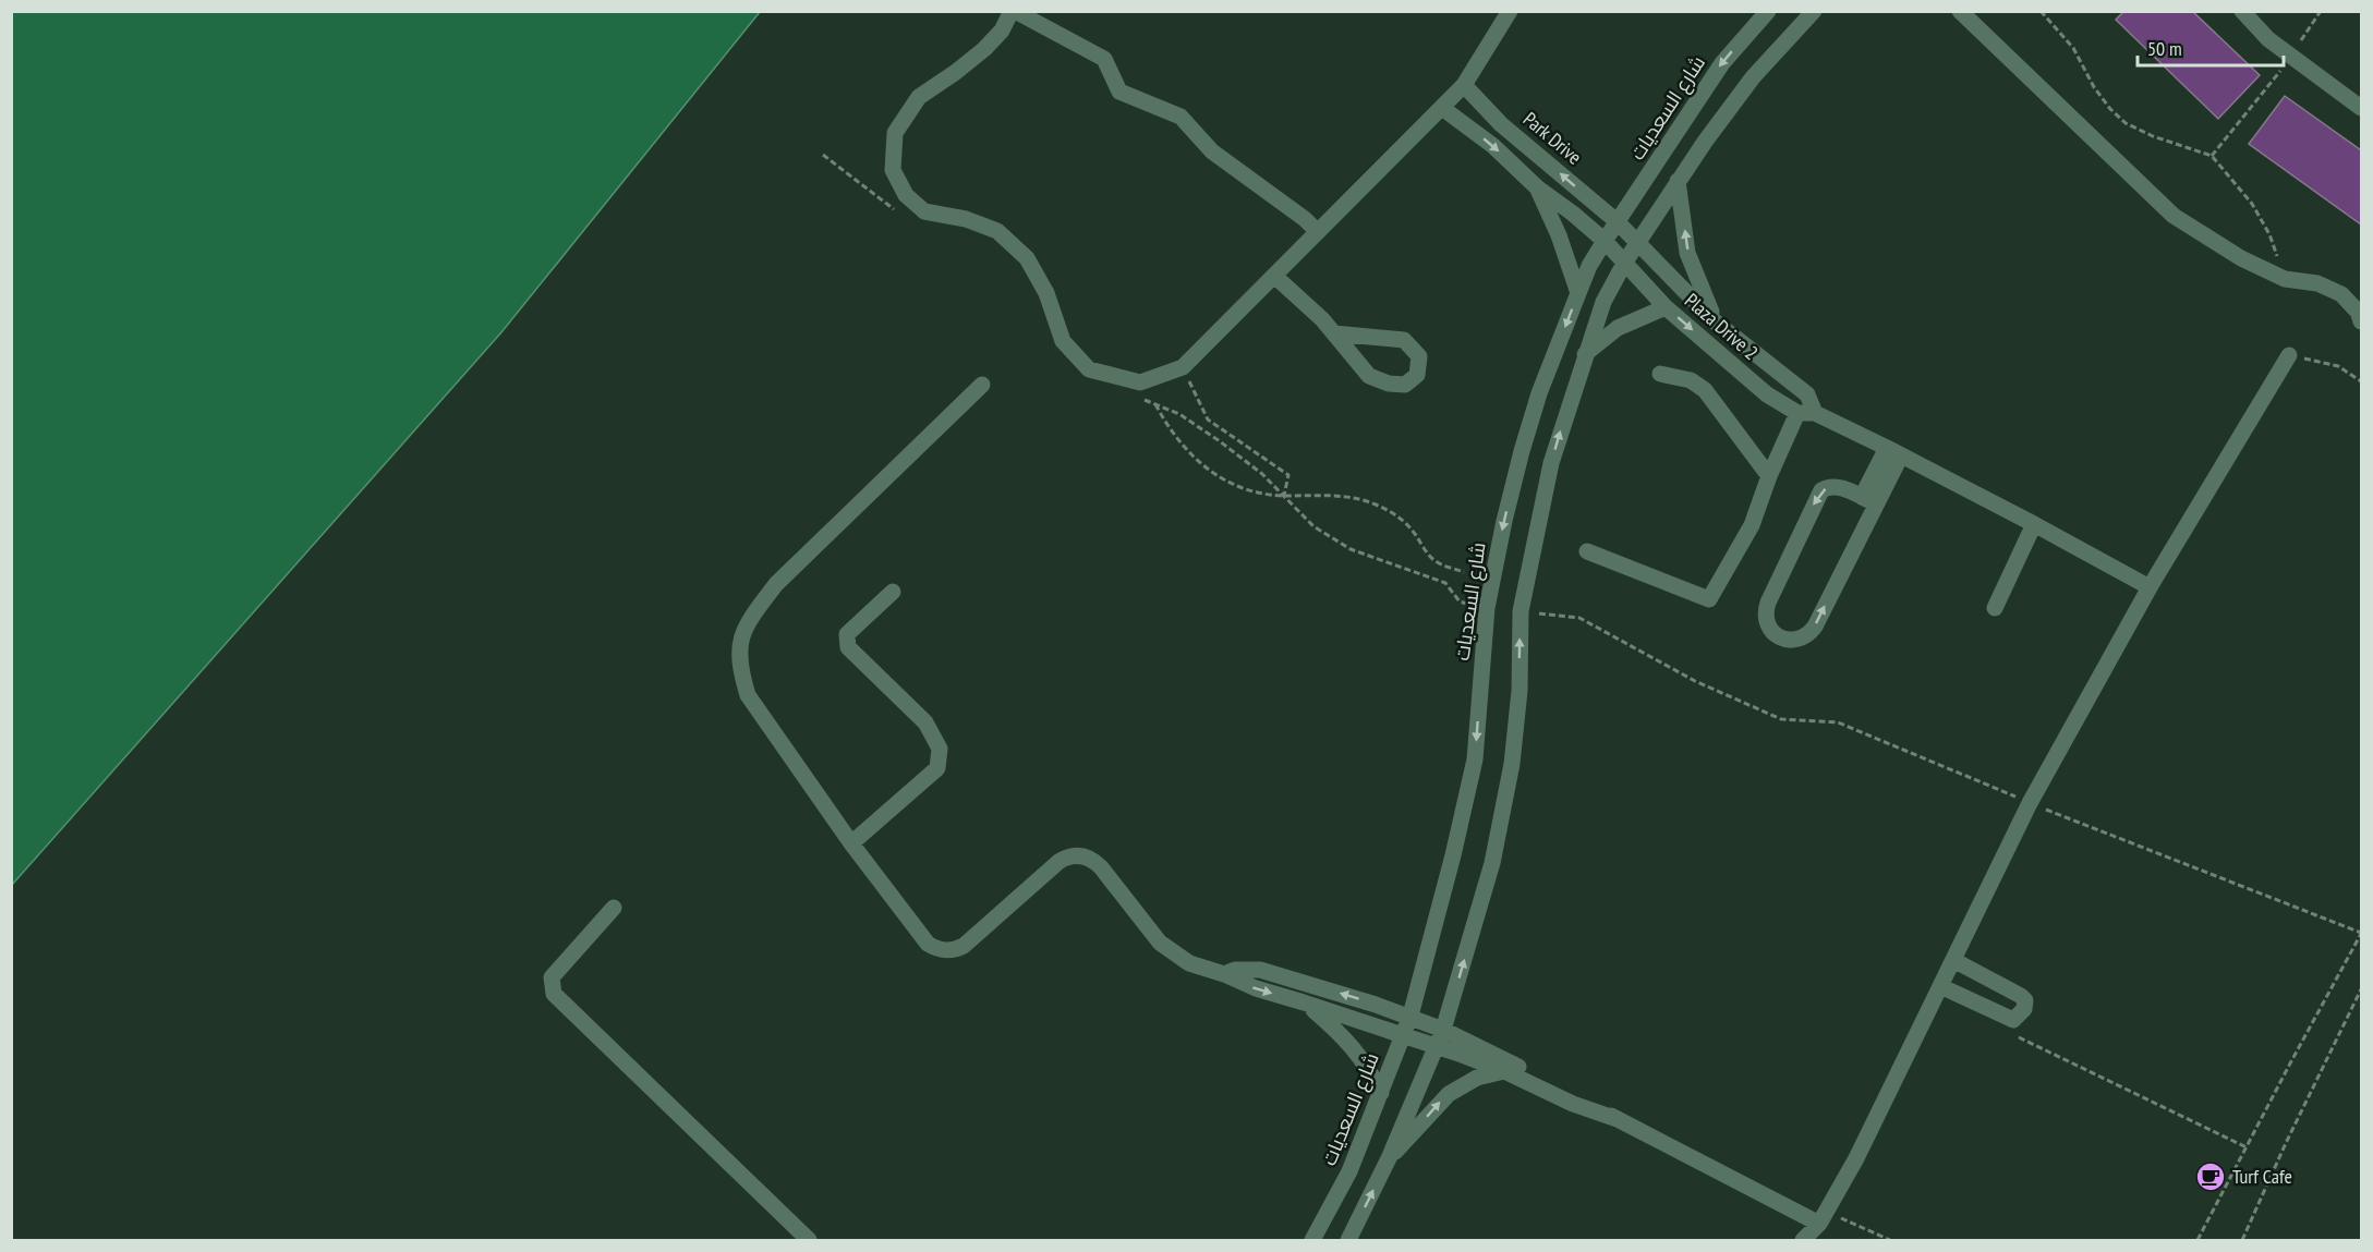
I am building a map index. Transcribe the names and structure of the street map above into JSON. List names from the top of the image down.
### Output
{
  "streets": {
    "street": ["شارع السعديات", "Park Drive", "Plaza Drive 2"]
  },
  "crossings": [
    ["شارع السعديات", "Park Drive"],
    ["شارع السعديات", "Plaza Drive 2"],
    ["Park Drive", "Plaza Drive 2"]
  ],
  "places": {
    "cafe": ["Turf Cafe"]
  },
  "scale_bar": "50 m"
}
